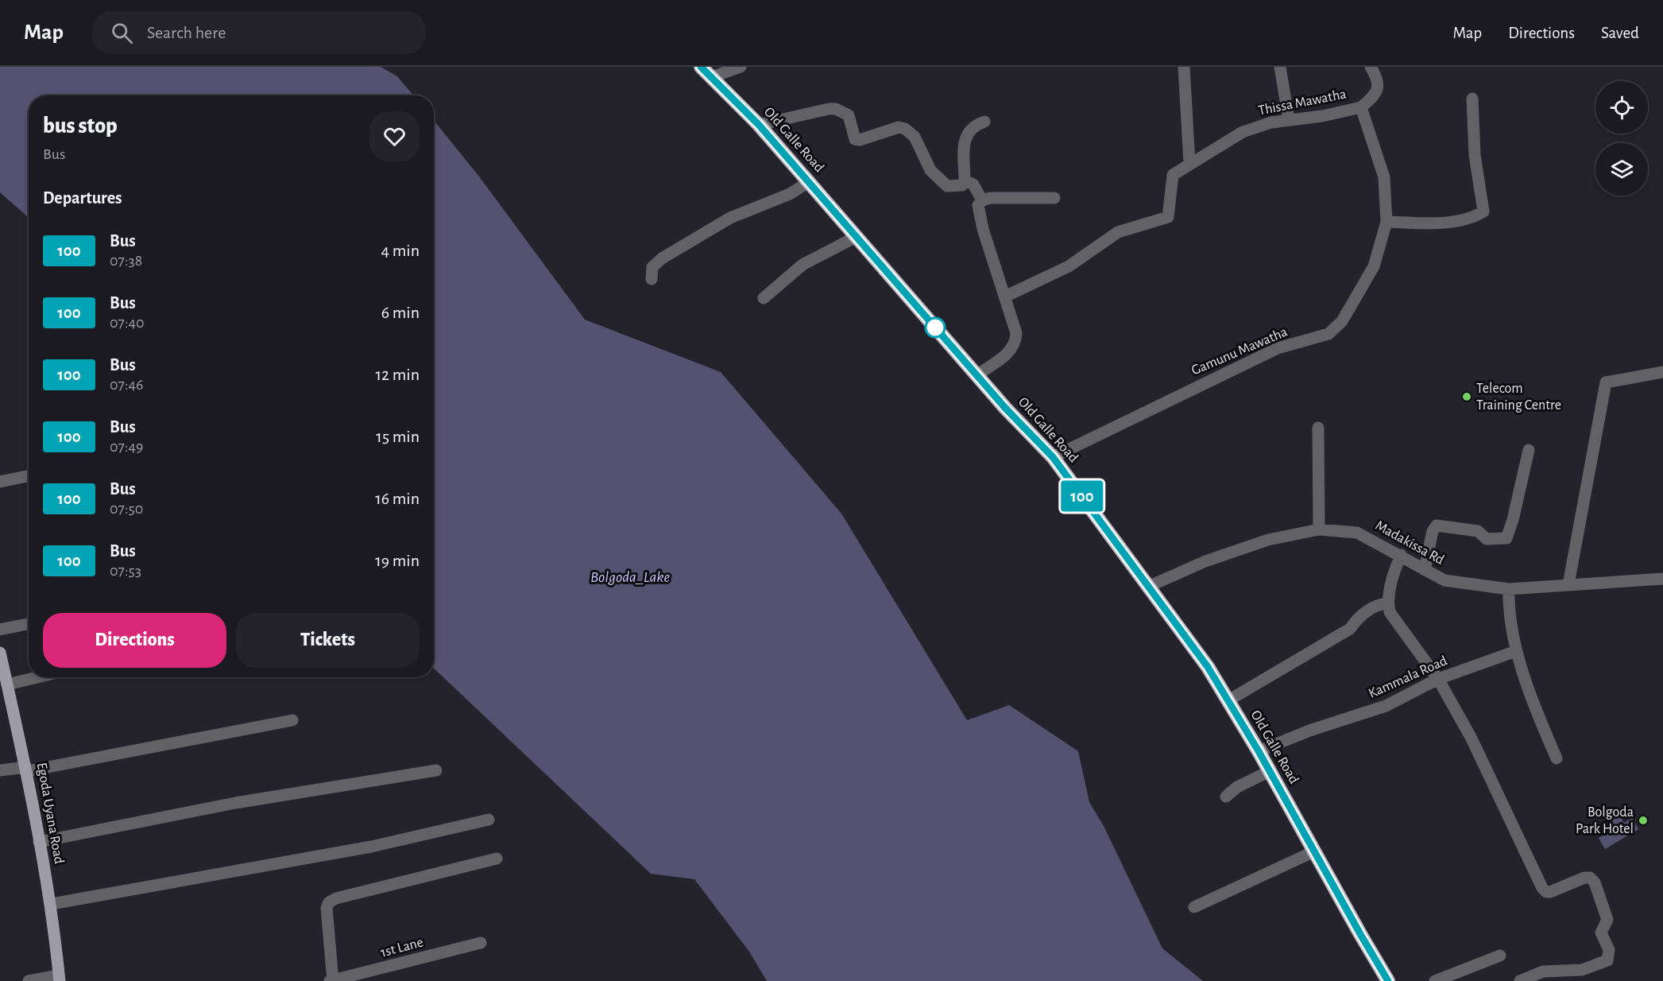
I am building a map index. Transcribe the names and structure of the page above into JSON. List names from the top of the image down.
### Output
{
  "streets": {
    "highway": ["Old Galle Road"],
    "main road": ["Egoda Uyana Road"],
    "street": [
      "Thissa Mawatha",
      "Gamunu Mawatha",
      "Madakissa Rd",
      "Kammala Road",
      "1st Lane"
    ]
  },
  "crossings": [
    ["Thissa Mawatha", "Gamunu Mawatha"],
    ["Old Galle Road", "Gamunu Mawatha"],
    ["Old Galle Road", "Madakissa Rd"],
    ["Old Galle Road", "Kammala Road"]
  ],
  "water": ["Bolgoda_Lake"],
  "places": ["Telecom Training Centre", "Bolgoda Park Hotel"],
  "lines": ["bus line 100"],
  "page": {
    "header": "Map",
    "search": "Search here",
    "nav": ["Map", "Directions", "Saved"],
    "on_map": "100",
    "heading": [
      ["bus stop", "Bus"],
      "Departures"
    ],
    "list": [
      {
        "mark": "100",
        "name": "Bus",
        "note": "07:38",
        "value": "4 min"
      },
      {
        "mark": "100",
        "name": "Bus",
        "note": "07:40",
        "value": "6 min"
      },
      {
        "mark": "100",
        "name": "Bus",
        "note": "07:46",
        "value": "12 min"
      },
      {
        "mark": "100",
        "name": "Bus",
        "note": "07:49",
        "value": "15 min"
      },
      {
        "mark": "100",
        "name": "Bus",
        "note": "07:50",
        "value": "16 min"
      },
      {
        "mark": "100",
        "name": "Bus",
        "note": "07:53",
        "value": "19 min"
      }
    ],
    "buttons": ["Directions", "Tickets"]
  }
}
